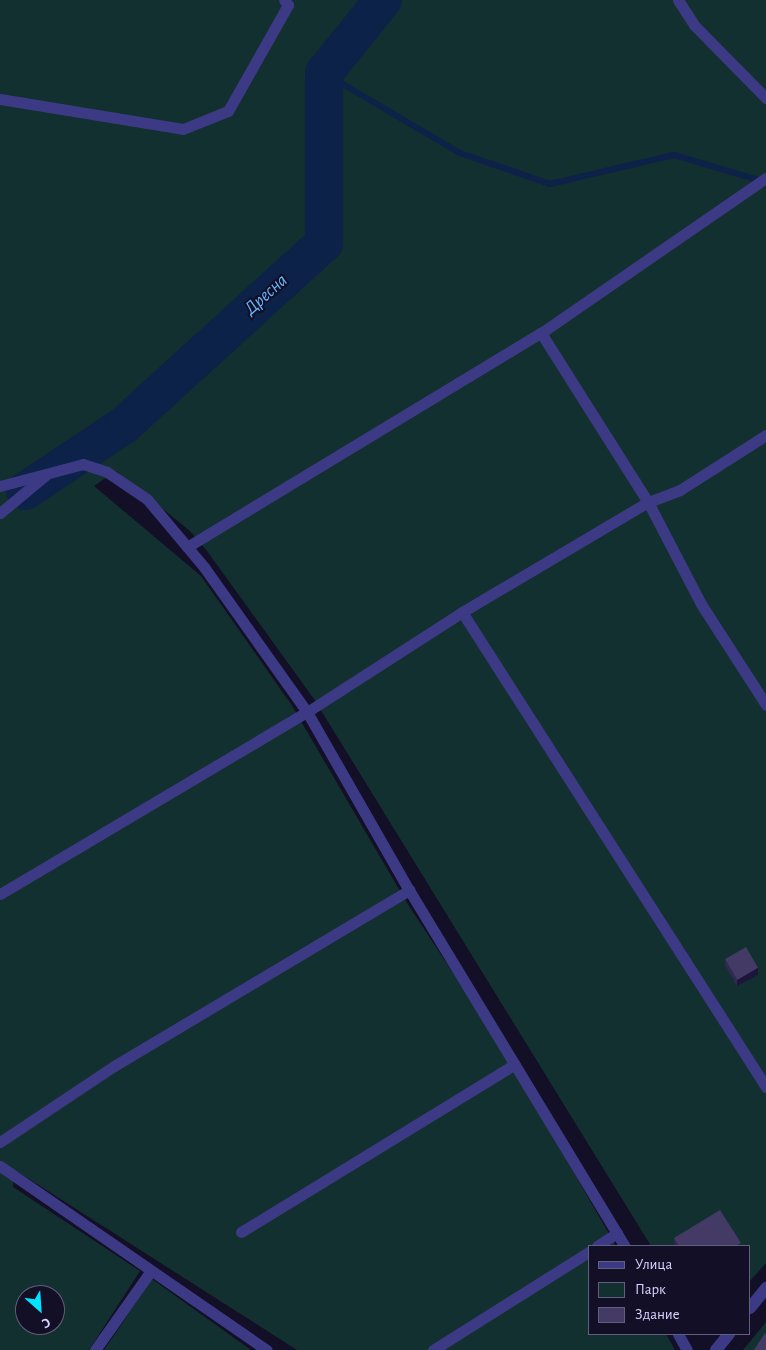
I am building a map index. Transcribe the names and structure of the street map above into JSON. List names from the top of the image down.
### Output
{
  "water": ["Дресна"],
  "legend": ["Улица", "Парк", "Здание"],
  "north": "bottom right"
}
